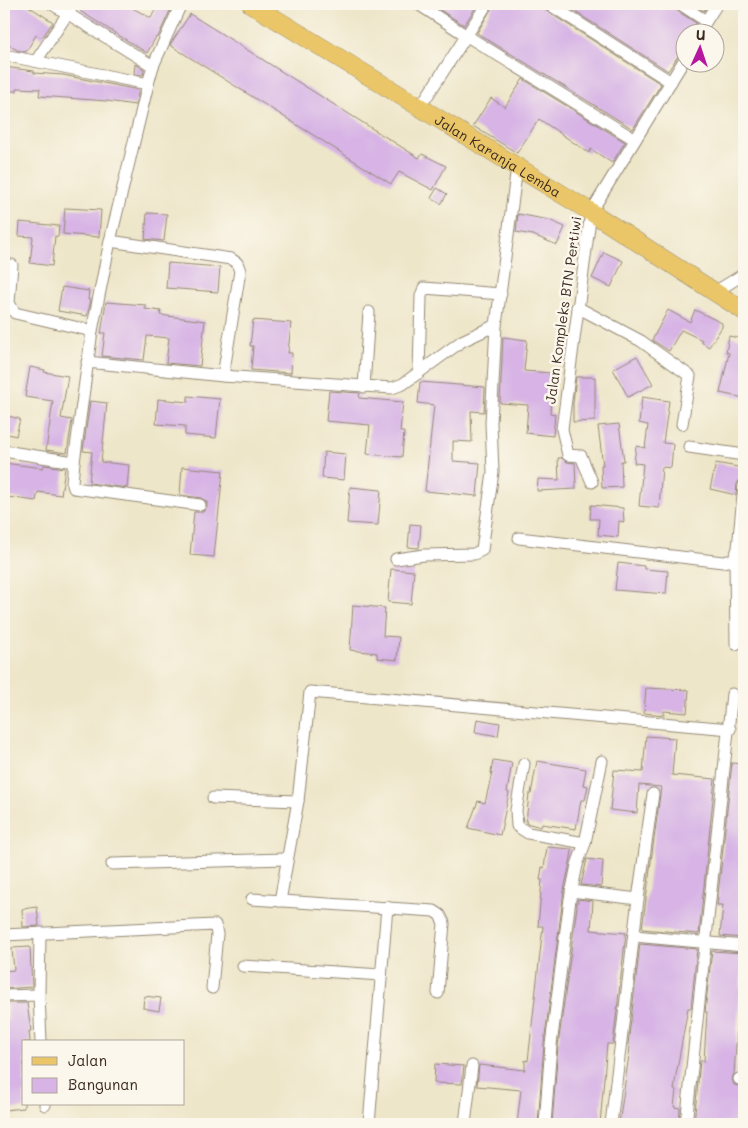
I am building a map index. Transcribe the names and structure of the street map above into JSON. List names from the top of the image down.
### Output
{
  "streets": {
    "main road": ["Jalan Karanja Lemba"],
    "street": ["Jalan Kompleks BTN Pertiwi"]
  },
  "crossings": [
    ["Jalan Karanja Lemba", "Jalan Kompleks BTN Pertiwi"]
  ],
  "legend": ["Jalan", "Bangunan"],
  "north": "top"
}
